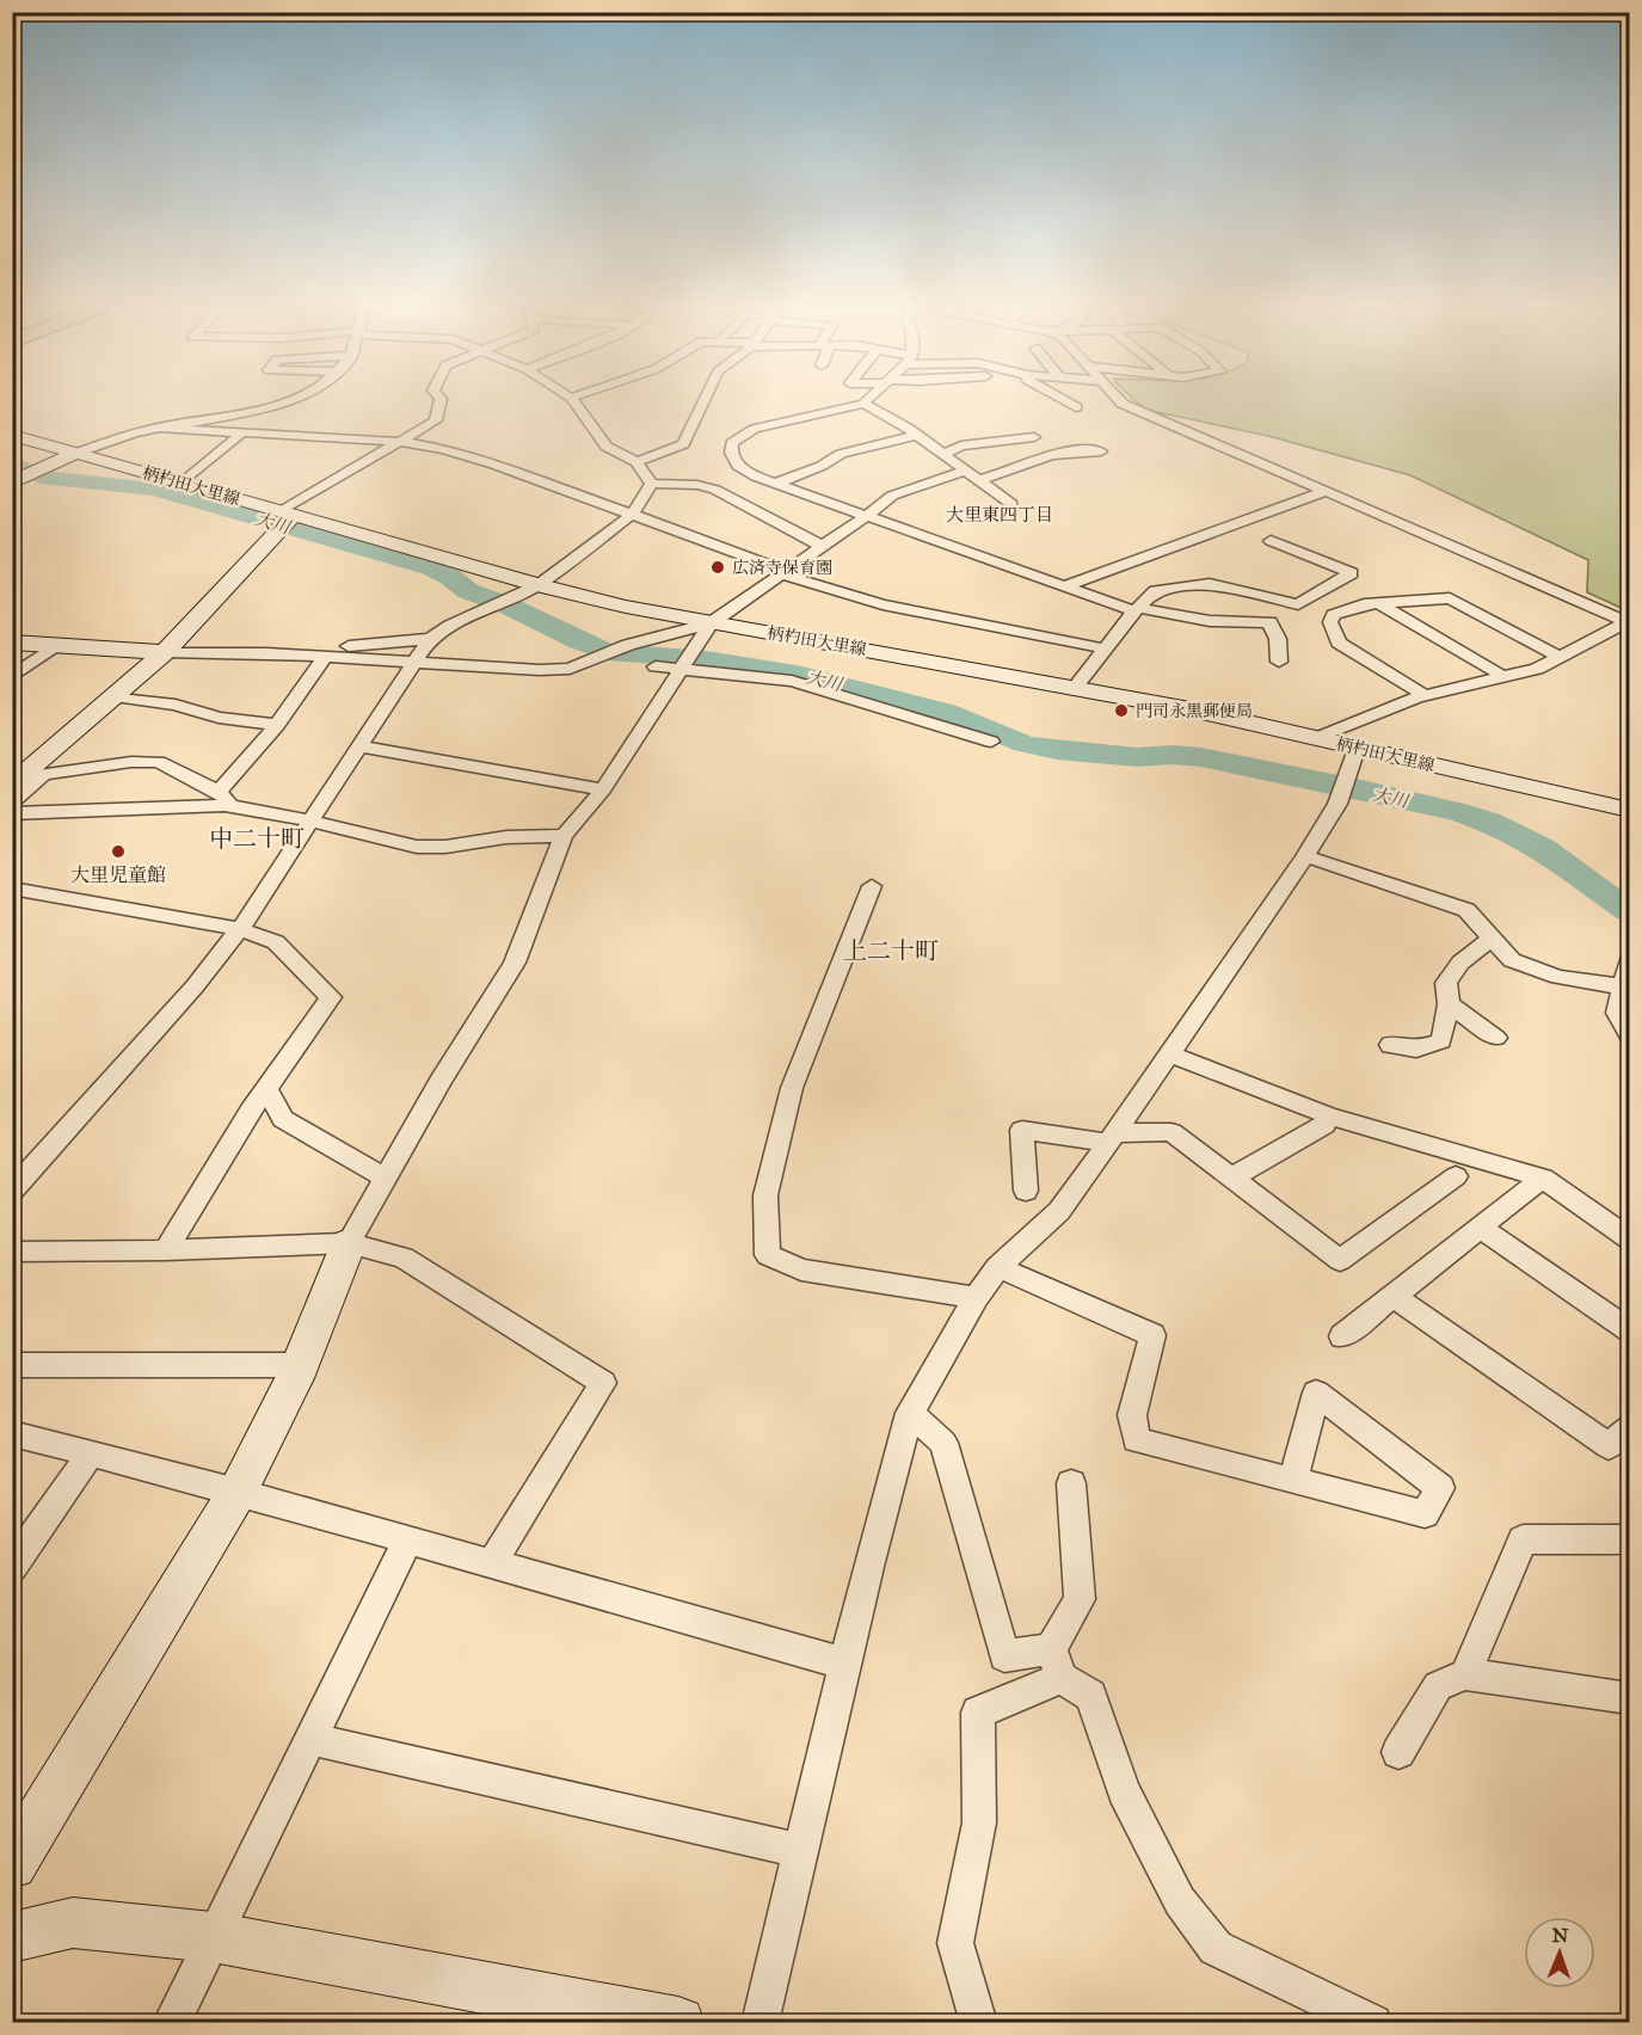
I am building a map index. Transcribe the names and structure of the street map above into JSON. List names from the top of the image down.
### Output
{
  "streets": {
    "main road": ["柄杓田大里線"]
  },
  "districts": ["大里東四丁目", "中二十町", "上二十町"],
  "water": ["大川"],
  "places": ["広済寺保育園", "門司永黒郵便局", "大里児童館"],
  "north": "top"
}
